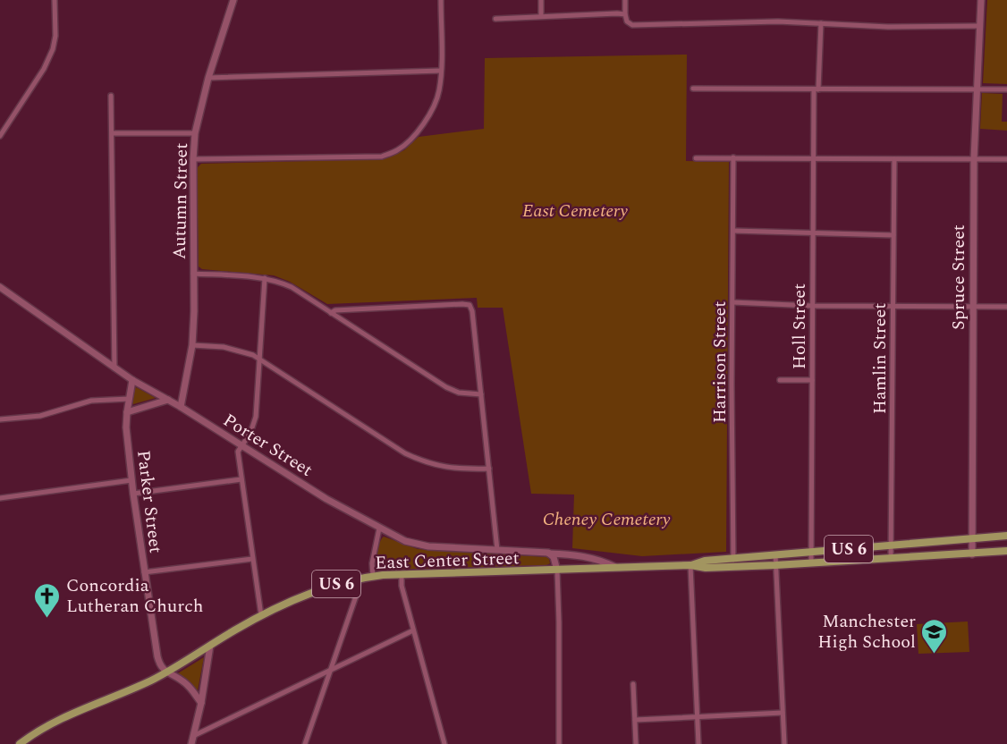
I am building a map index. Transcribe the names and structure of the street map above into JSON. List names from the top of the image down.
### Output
{
  "streets": {
    "main road": ["US 6", "East Center Street"],
    "street": [
      "Autumn Street",
      "Spruce Street",
      "Holl Street",
      "Hamlin Street",
      "Harrison Street",
      "Porter Street",
      "Parker Street"
    ]
  },
  "crossings": [
    ["Autumn Street", "Porter Street"],
    ["Spruce Street", "East Center Street"],
    ["Holl Street", "East Center Street"],
    ["Hamlin Street", "East Center Street"],
    ["Harrison Street", "East Center Street"],
    ["Porter Street", "Parker Street"],
    ["Porter Street", "East Center Street"],
    ["Parker Street", "East Center Street"]
  ],
  "parks": ["East Cemetery", "Cheney Cemetery"],
  "places": {
    "church": ["Concordia Lutheran Church"],
    "school or university": ["Manchester High School"]
  }
}
